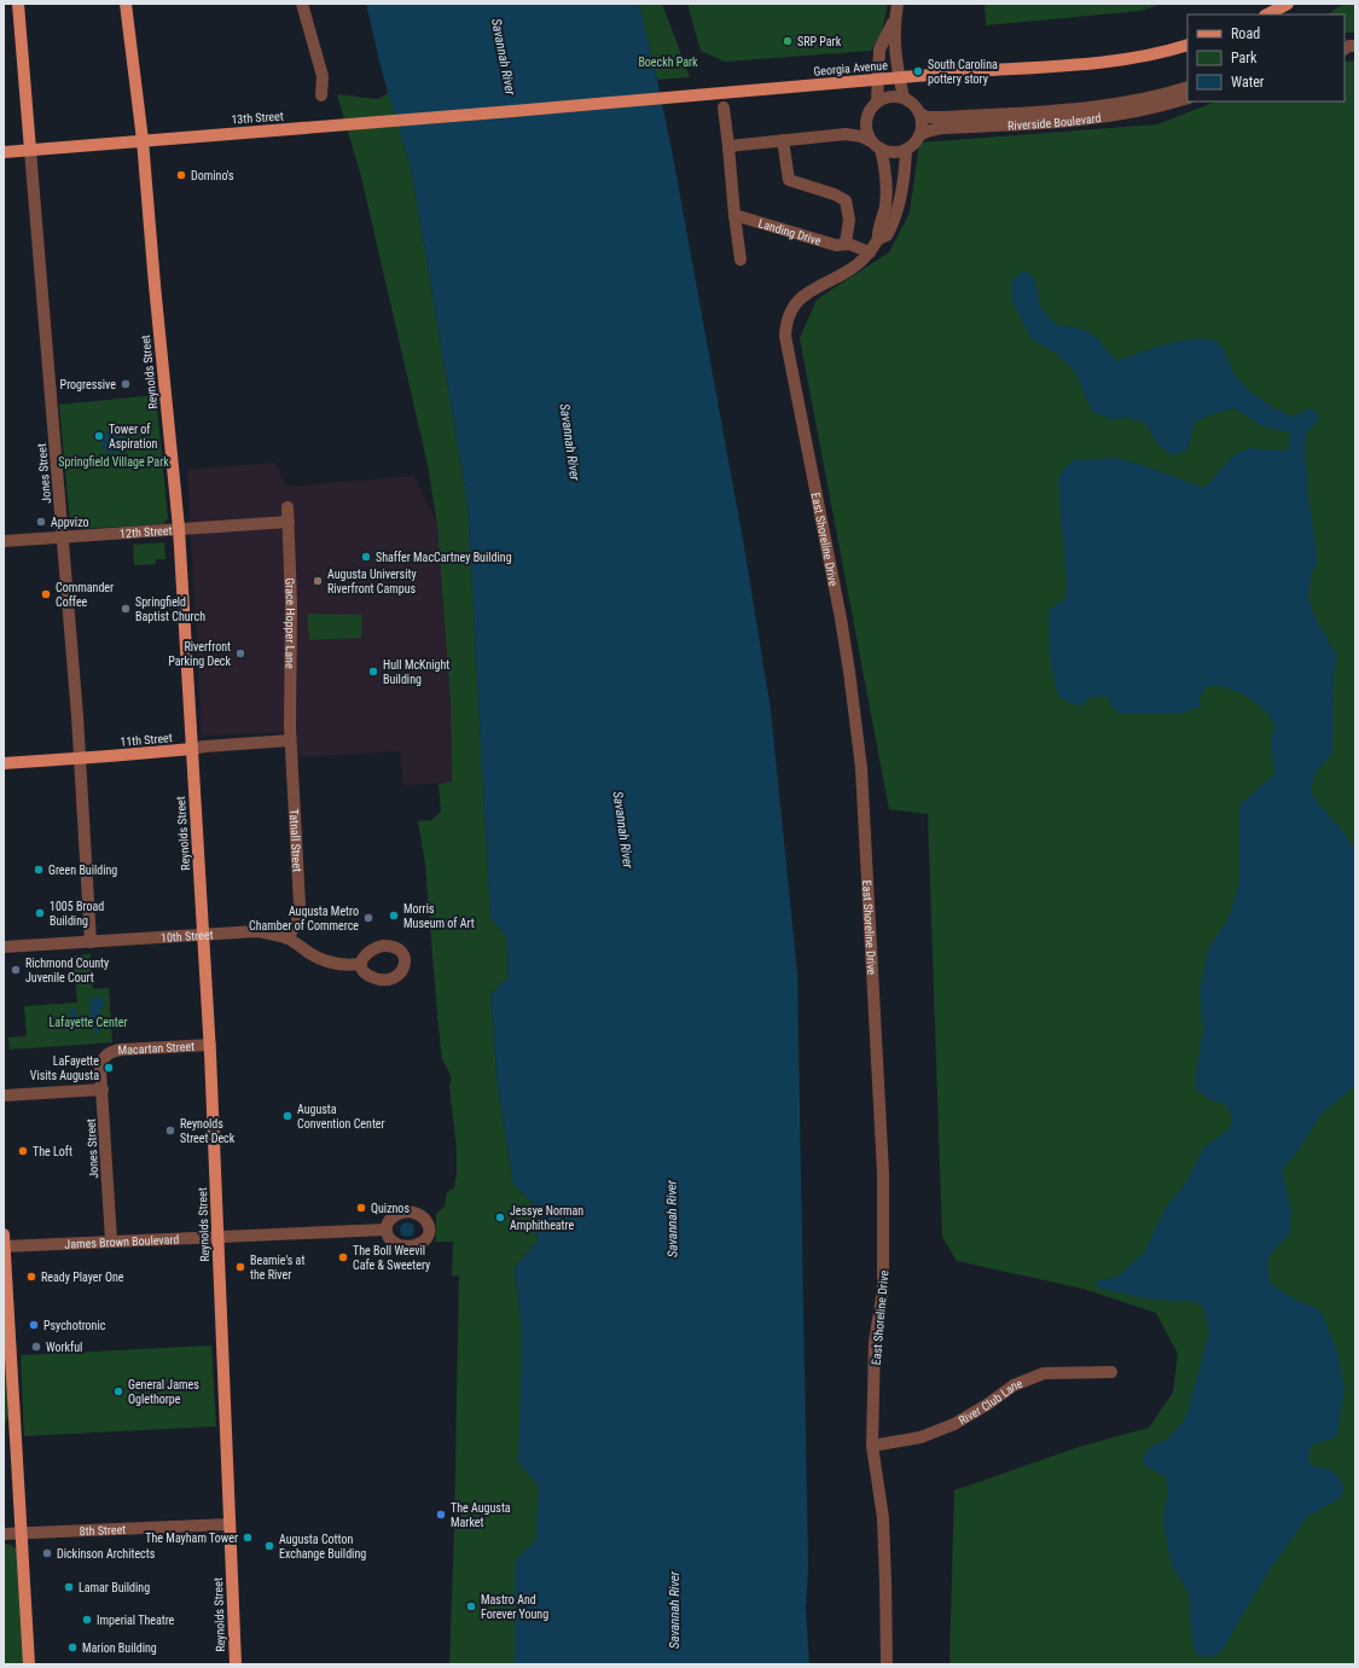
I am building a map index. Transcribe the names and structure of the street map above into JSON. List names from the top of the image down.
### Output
{
  "streets": {
    "main road": [
      "Georgia Avenue",
      "13th Street",
      "Reynolds Street",
      "Jones Street",
      "11th Street"
    ],
    "street": [
      "Riverside Boulevard",
      "Landing Drive",
      "12th Street",
      "East Shoreline Drive",
      "Grace Hopper Lane",
      "Tatnall Street",
      "10th Street",
      "Macartan Street",
      "James Brown Boulevard",
      "River Club Lane",
      "8th Street"
    ]
  },
  "crossings": [
    ["Georgia Avenue", "13th Street"],
    ["13th Street", "Reynolds Street"],
    ["13th Street", "Jones Street"],
    ["Landing Drive", "East Shoreline Drive"],
    ["Reynolds Street", "12th Street"],
    ["Reynolds Street", "11th Street"],
    ["Reynolds Street", "10th Street"],
    ["Reynolds Street", "Macartan Street"],
    ["Reynolds Street", "James Brown Boulevard"],
    ["Reynolds Street", "8th Street"],
    ["Jones Street", "12th Street"],
    ["Jones Street", "11th Street"],
    ["Jones Street", "10th Street"],
    ["Jones Street", "Macartan Street"],
    ["Jones Street", "James Brown Boulevard"],
    ["12th Street", "Grace Hopper Lane"],
    ["East Shoreline Drive", "River Club Lane"],
    ["Grace Hopper Lane", "11th Street"],
    ["Grace Hopper Lane", "Tatnall Street"],
    ["11th Street", "Tatnall Street"],
    ["Tatnall Street", "10th Street"]
  ],
  "water": ["Savannah River"],
  "parks": ["Boeckh Park", "Springfield Village Park", "Lafayette Center"],
  "places": [
    "SRP Park",
    "South Carolina pottery story",
    "Domino's",
    "Progressive",
    "Tower of Aspiration",
    "Appvizo",
    "Shaffer MacCartney Building",
    "Augusta University Riverfront Campus",
    "Commander Coffee",
    "Springfield Baptist Church",
    "Riverfront Parking Deck",
    "Hull McKnight Building",
    "Green Building",
    "1005 Broad Building",
    "Morris Museum of Art",
    "Augusta Metro Chamber of Commerce",
    "Richmond County Juvenile Court",
    "LaFayette Visits Augusta",
    "Augusta Convention Center",
    "Reynolds Street Deck",
    "The Loft",
    "Quiznos",
    "Jessye Norman Amphitheatre",
    "The Boll Weevil Cafe & Sweetery",
    "Beamie's at the River",
    "Ready Player One",
    "Psychotronic",
    "Workful",
    "General James Oglethorpe",
    "The Augusta Market",
    "The Mayham Tower",
    "Augusta Cotton Exchange Building",
    "Dickinson Architects",
    "Lamar Building",
    "Mastro And Forever Young",
    "Imperial Theatre",
    "Marion Building"
  ],
  "legend": ["Road", "Park", "Water"]
}
